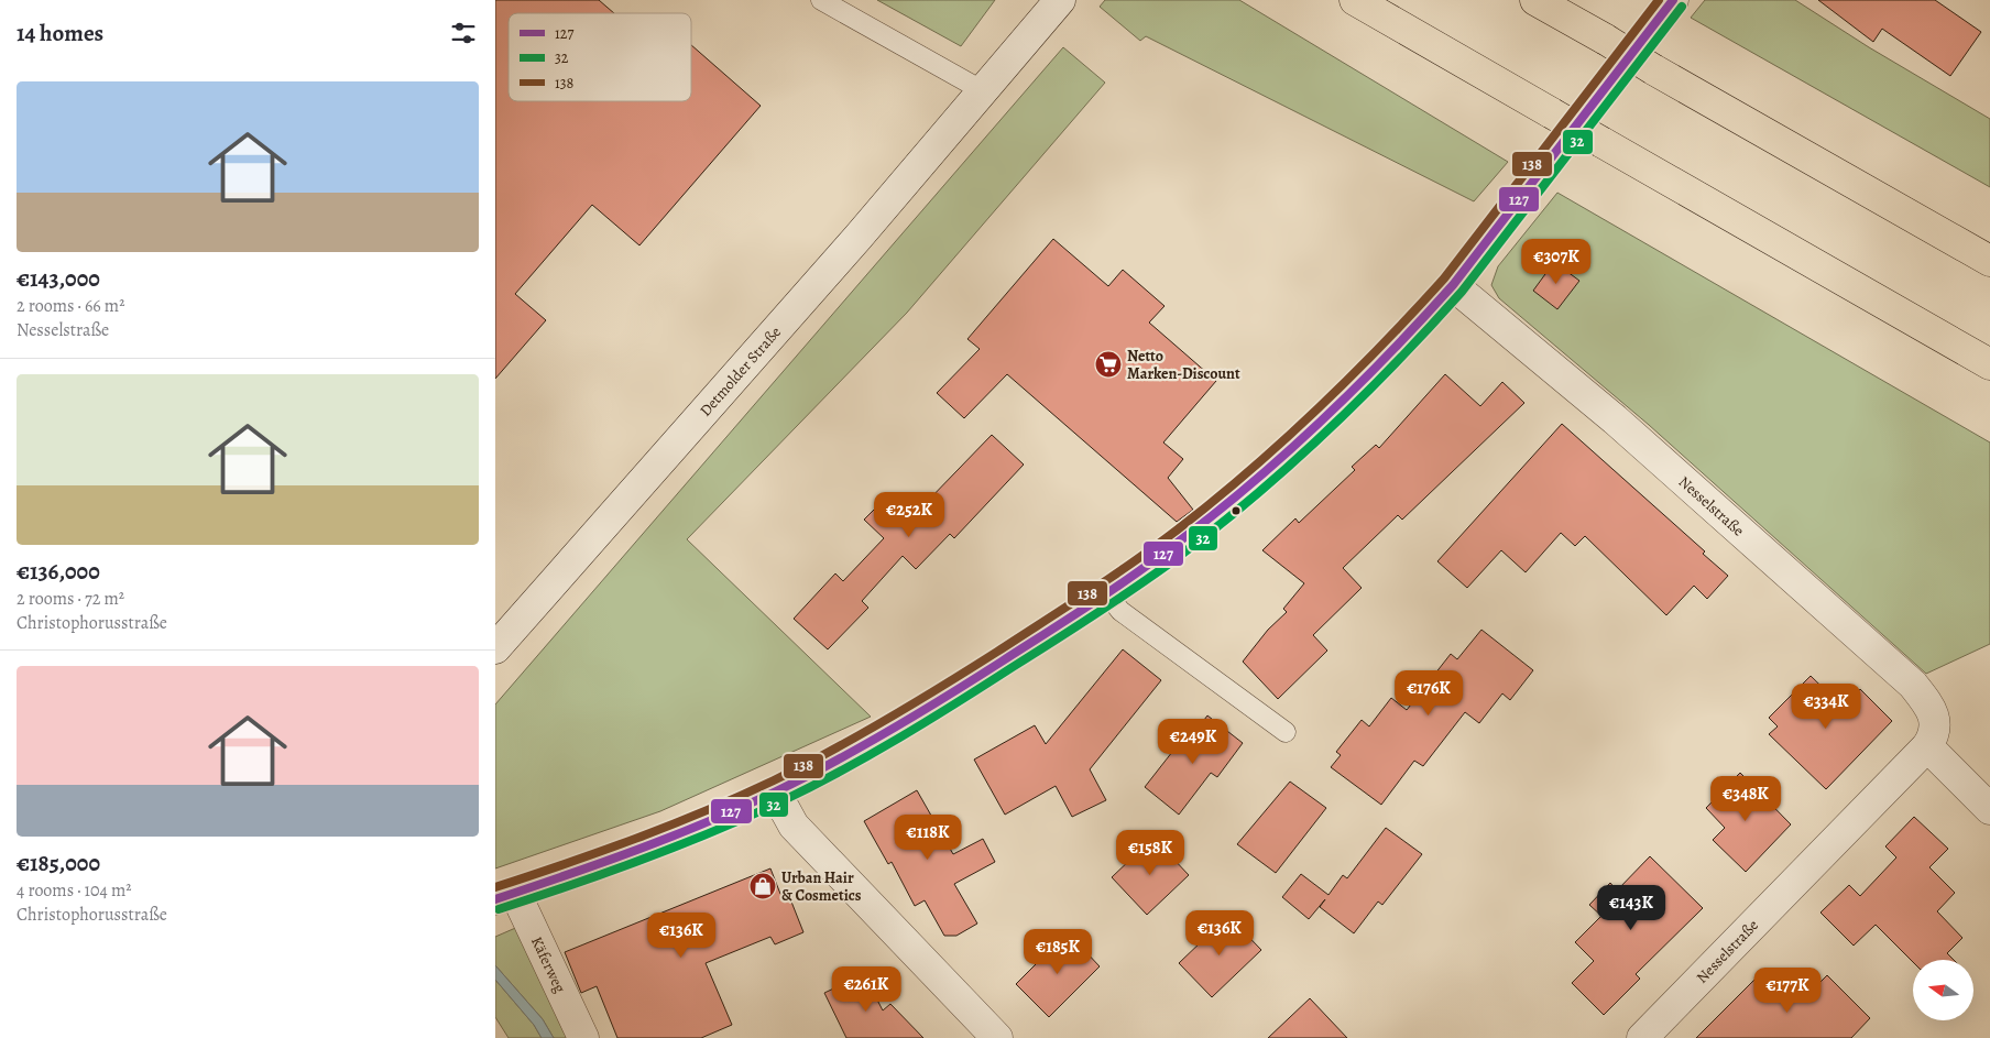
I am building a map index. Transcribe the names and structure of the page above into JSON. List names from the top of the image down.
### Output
{
  "streets": {
    "street": ["Detmolder Straße", "Nesselstraße", "Käferweg"]
  },
  "places": {
    "supermarket": ["Netto Marken-Discount"],
    "shop": ["Urban Hair & Cosmetics"]
  },
  "lines": ["transit line 127", "transit line 138", "transit line 32"],
  "legend": ["127", "32", "138"],
  "north": "left",
  "page": {
    "heading": "14 homes",
    "list": [
      {
        "name": "€143,000",
        "note": "2 rooms · 66 m² · Nesselstraße"
      },
      {
        "name": "€136,000",
        "note": "2 rooms · 72 m² · Christophorusstraße"
      },
      {
        "name": "€185,000",
        "note": "4 rooms · 104 m² · Christophorusstraße"
      }
    ],
    "price": [
      "€307K",
      "€252K",
      "€176K",
      "€334K",
      "€249K",
      "€348K",
      "€118K",
      "€158K",
      "€143K",
      "€136K",
      "€136K",
      "€185K",
      "€261K",
      "€177K"
    ]
  }
}
